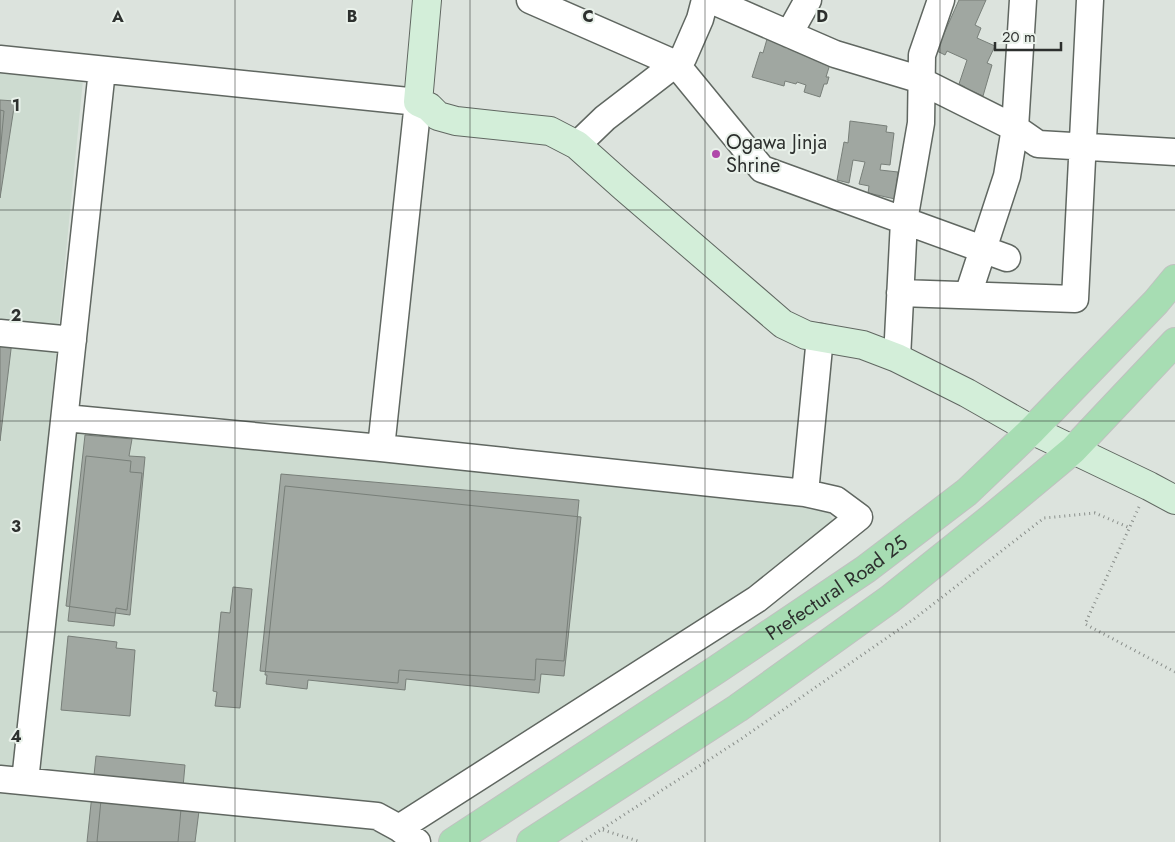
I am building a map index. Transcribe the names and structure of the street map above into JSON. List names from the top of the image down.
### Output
{
  "streets": {
    "main road": ["Prefectural Road 25"]
  },
  "places": ["Ogawa Jinja Shrine"],
  "scale_bar": "20 m",
  "grid": {
    "columns": [
      "A",
      "B",
      "C",
      "D"
    ],
    "rows": [
      "1",
      "2",
      "3",
      "4"
    ]
  }
}
